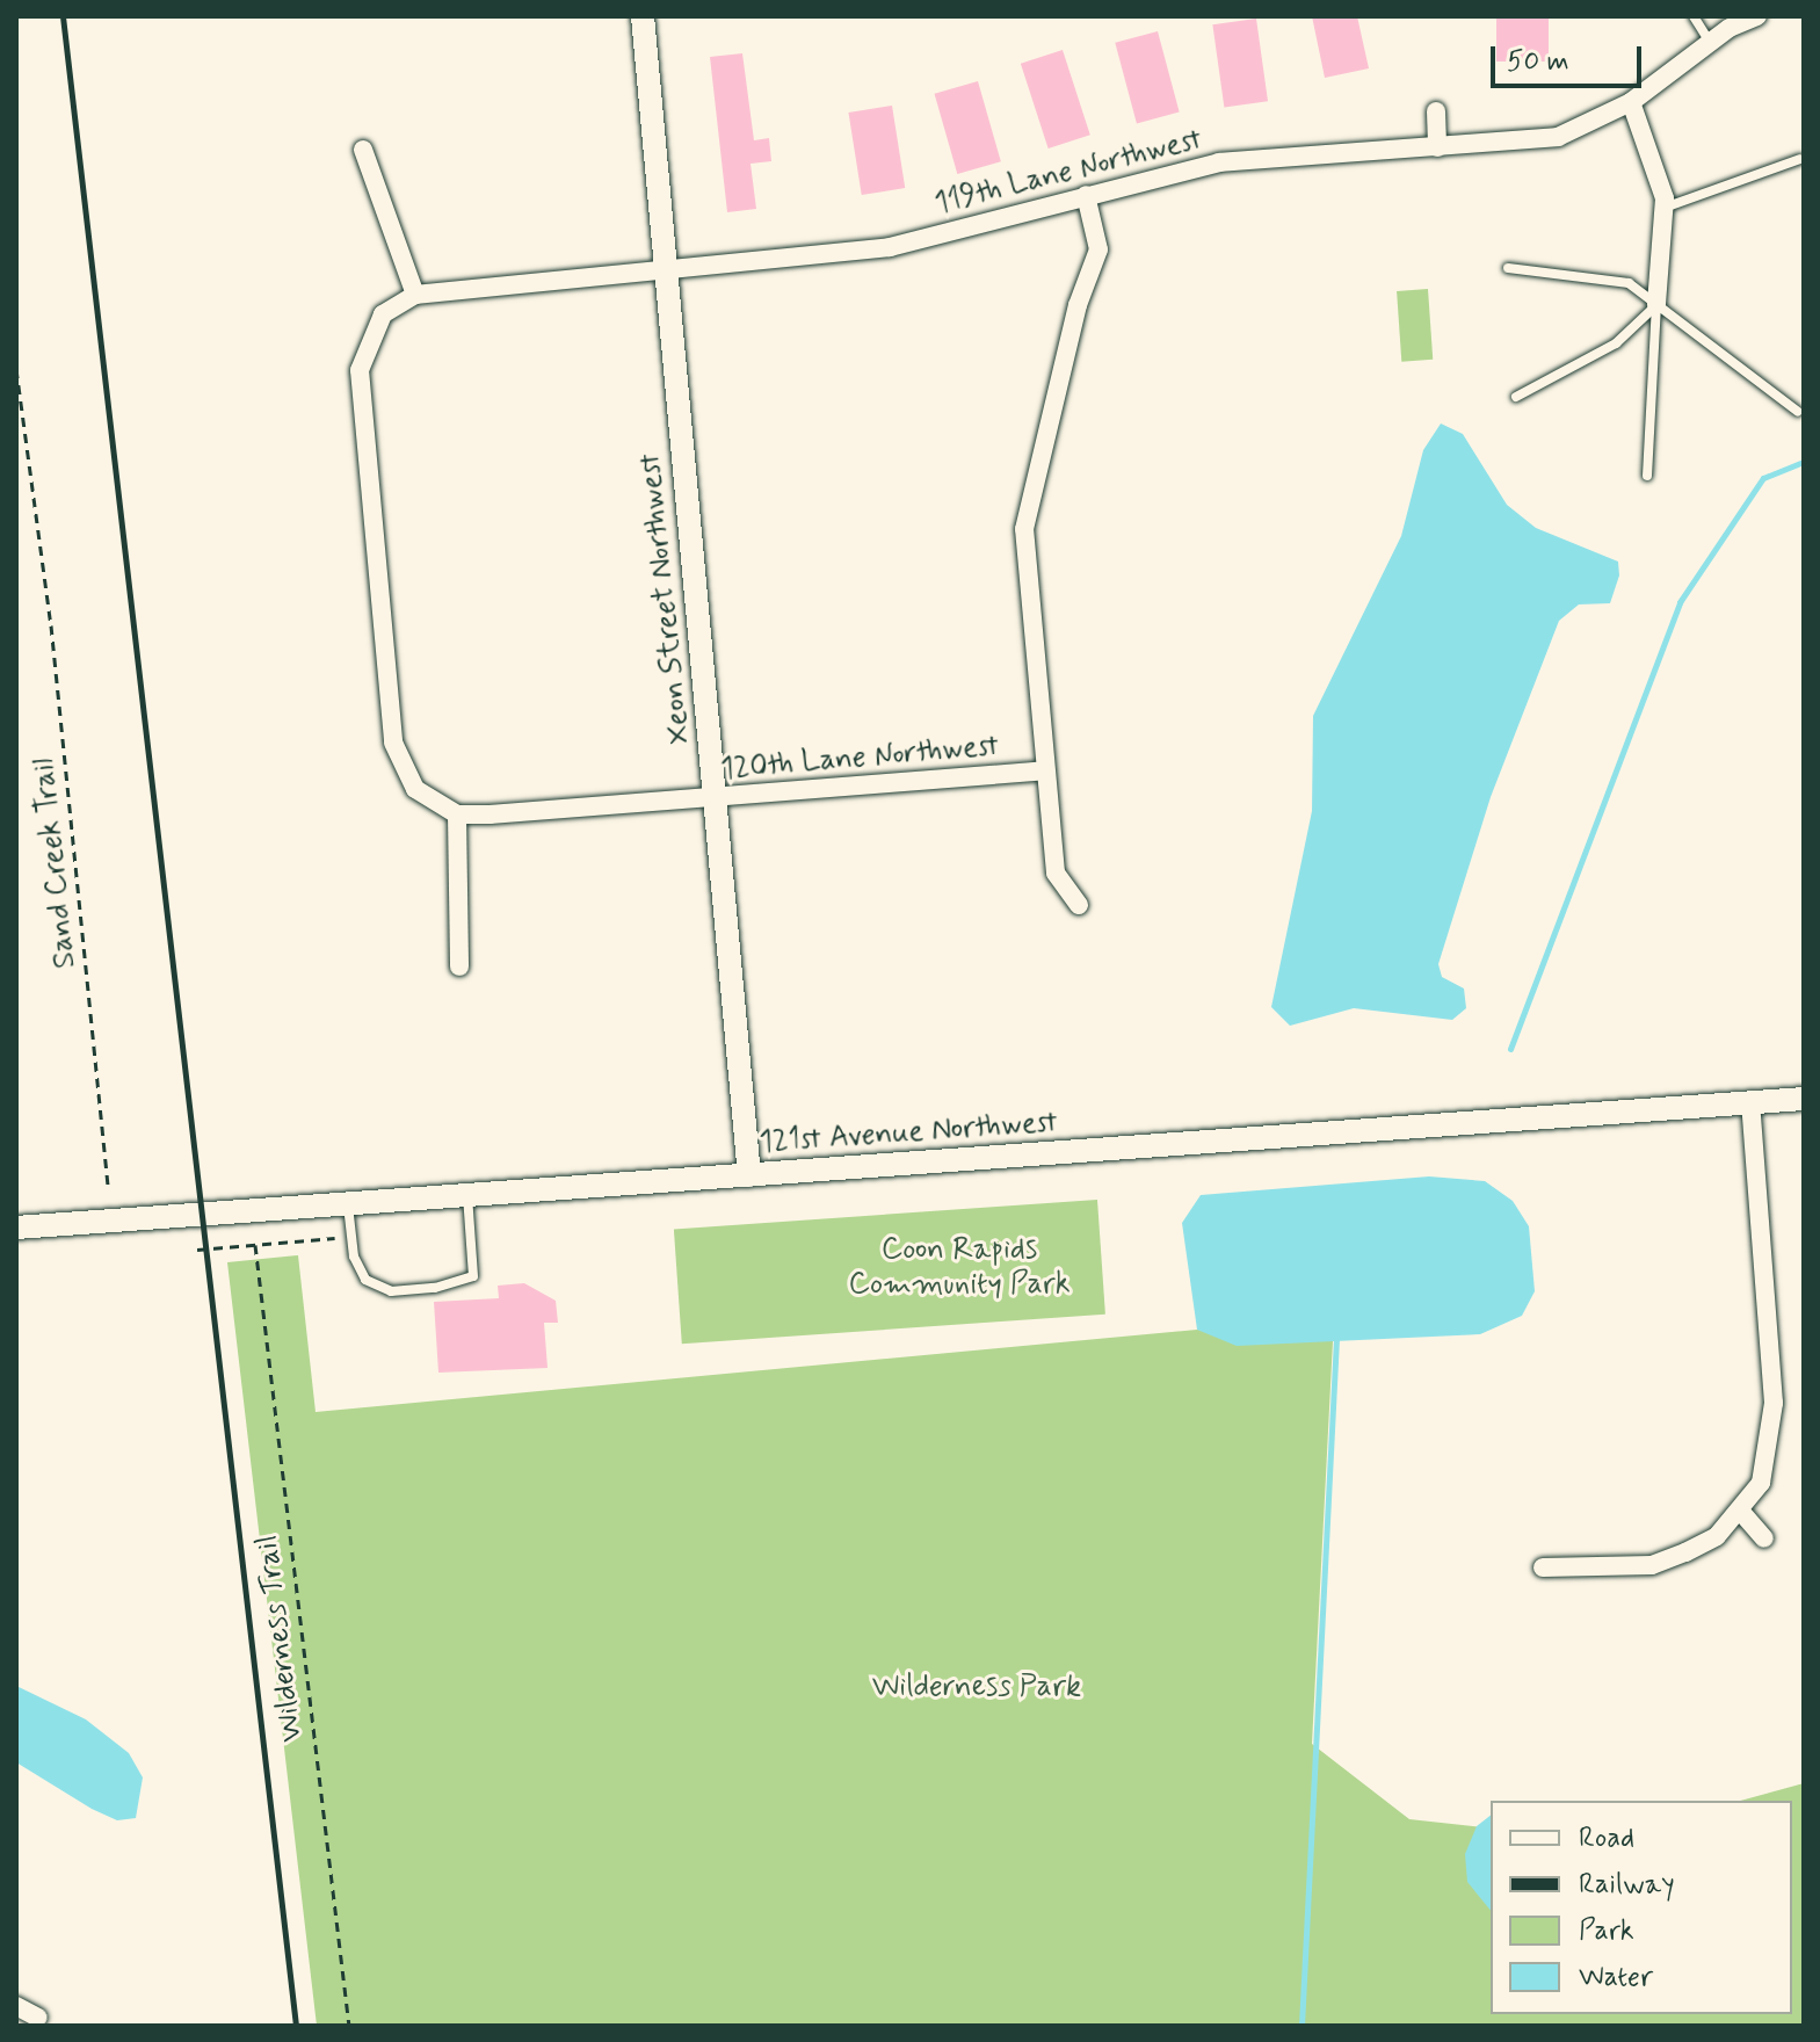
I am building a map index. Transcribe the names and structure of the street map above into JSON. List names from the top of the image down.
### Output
{
  "streets": {
    "street": [
      "119th Lane Northwest",
      "Xeon Street Northwest",
      "120th Lane Northwest",
      "121st Avenue Northwest"
    ],
    "path": ["Sand Creek Trail", "Wilderness Trail"]
  },
  "crossings": [
    ["119th Lane Northwest", "Xeon Street Northwest"],
    ["Xeon Street Northwest", "120th Lane Northwest"],
    ["Xeon Street Northwest", "121st Avenue Northwest"]
  ],
  "parks": ["Coon Rapids Community Park", "Wilderness Park"],
  "legend": [
    "Road",
    "Railway",
    "Park",
    "Water"
  ],
  "scale_bar": "50 m"
}
